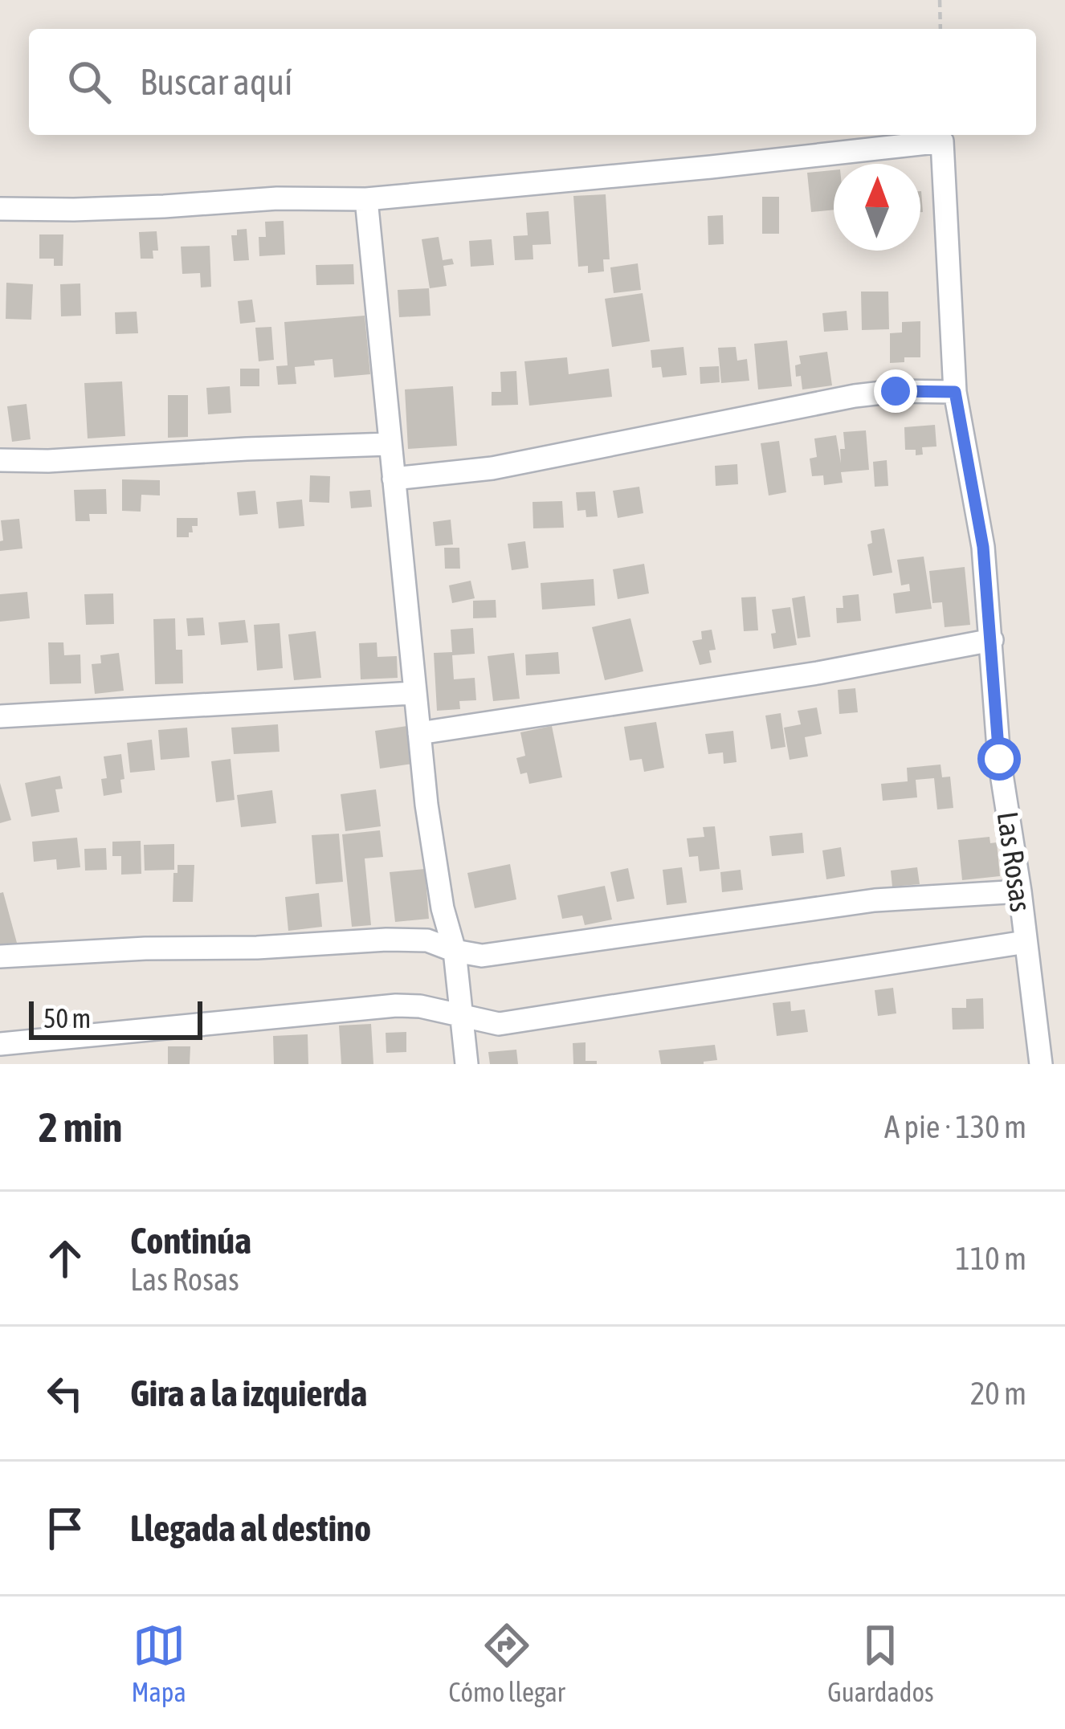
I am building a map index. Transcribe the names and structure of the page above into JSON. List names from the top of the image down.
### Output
{
  "streets": {
    "street": ["Las Rosas"]
  },
  "scale_bar": "50 m",
  "north": "top",
  "page": {
    "search": "Buscar aquí",
    "scale": "50 m",
    "heading": ["2 min", "A pie · 130 m"],
    "list": [
      ["Continúa", "Las Rosas", "110 m"],
      ["Gira a la izquierda", "20 m"],
      "Llegada al destino"
    ],
    "nav": ["Mapa", "Cómo llegar", "Guardados"]
  }
}
